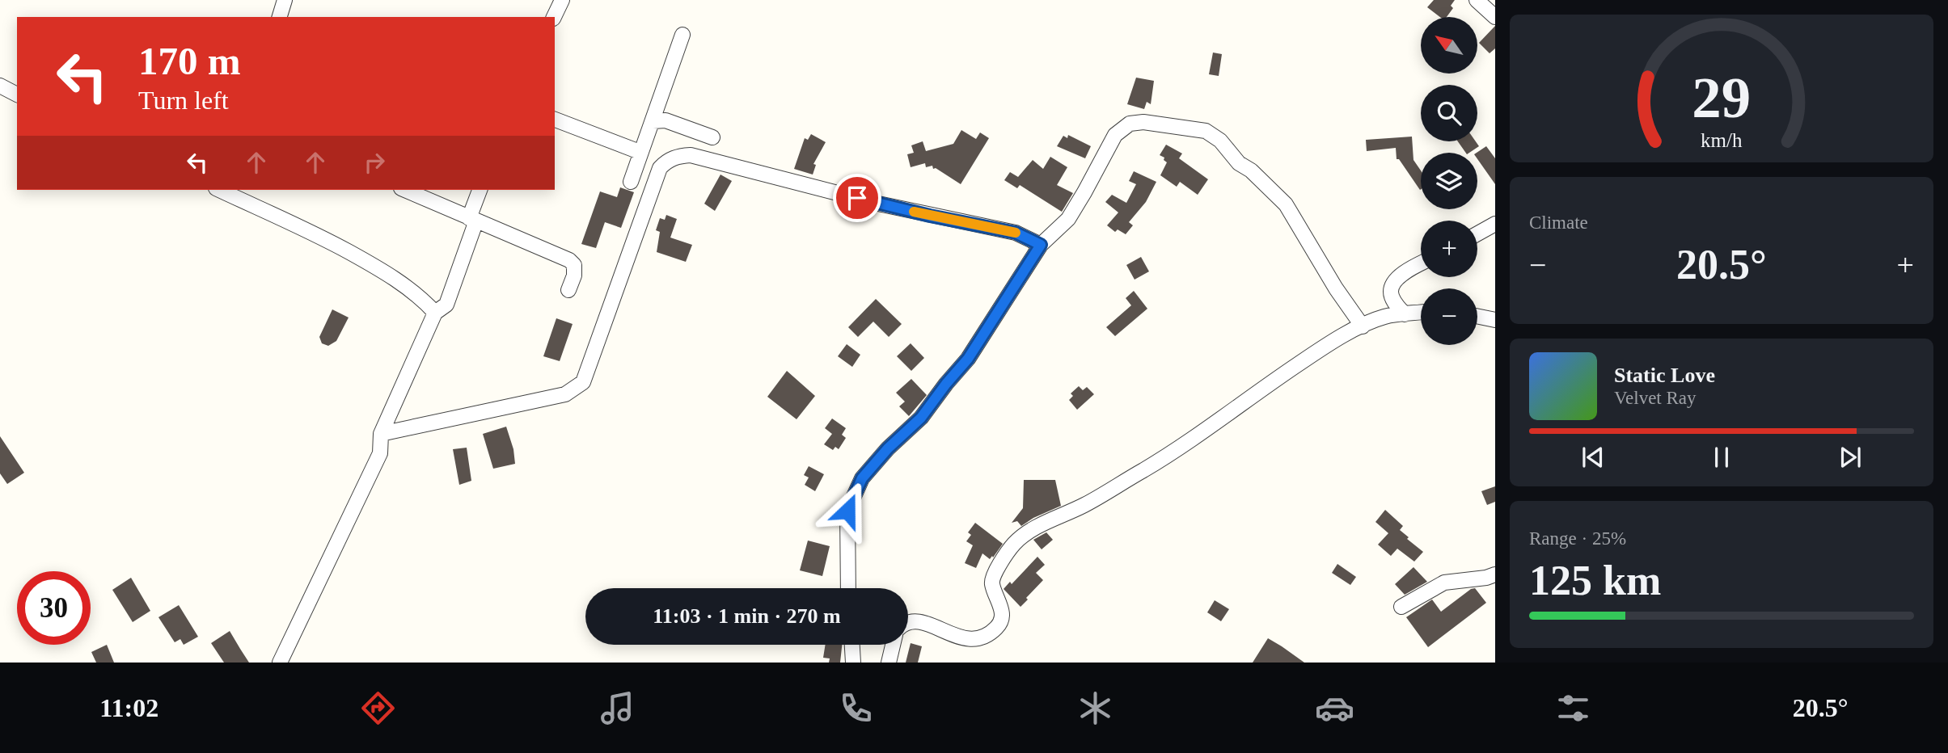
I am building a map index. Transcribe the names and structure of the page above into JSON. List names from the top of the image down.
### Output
{
  "north": "top left",
  "page": {
    "map_buttons": ["+", "−"],
    "turn": ["170 m", "Turn left"],
    "tile": [
      "Climate",
      ["Range · 25%", "125 km"]
    ],
    "heat": ["−", "20.5°", "+"],
    "song": ["Static Love", "Velvet Ray"],
    "limit": "30",
    "trip": "11:03 · 1 min · 270 m",
    "tabs": ["11:02", "20.5°"],
    "gauge": ["29", "km/h"]
  }
}
